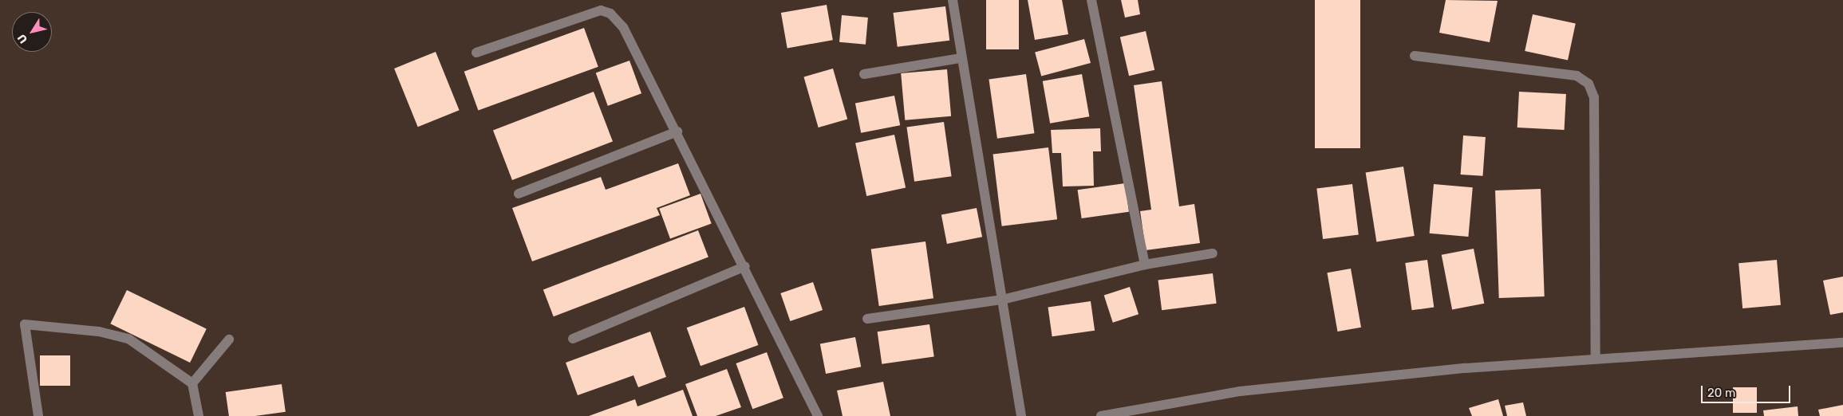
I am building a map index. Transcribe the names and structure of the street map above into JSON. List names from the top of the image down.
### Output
{
  "scale_bar": "20 m",
  "north": "bottom left"
}
